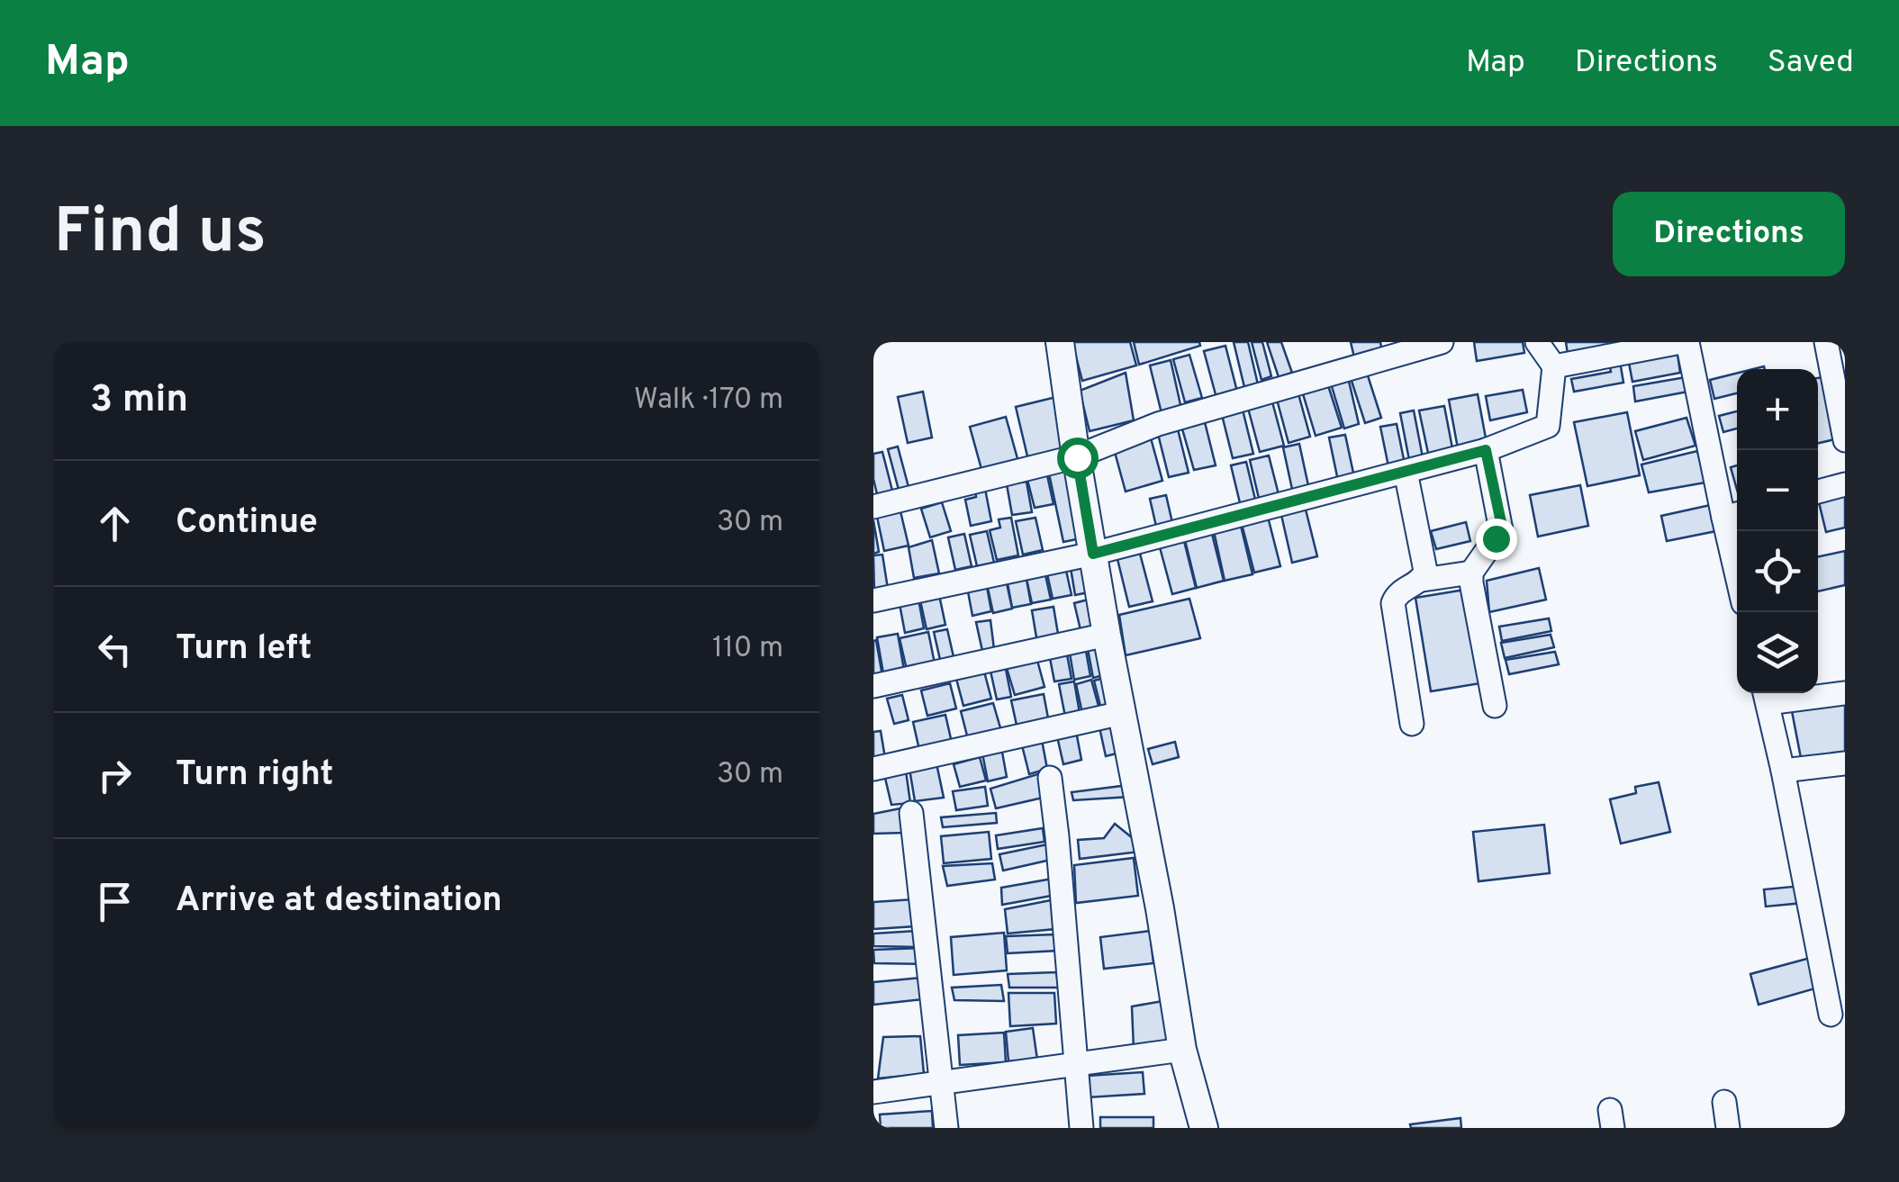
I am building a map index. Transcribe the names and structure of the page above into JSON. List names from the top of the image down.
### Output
{
  "page": {
    "header": "Map",
    "nav": ["Map", "Directions", "Saved"],
    "buttons": "Directions",
    "title": "Find us",
    "heading": ["3 min", "Walk · 170 m"],
    "map_buttons": ["+", "−"],
    "list": [
      ["Continue", "30 m"],
      ["Turn left", "110 m"],
      ["Turn right", "30 m"],
      "Arrive at destination"
    ]
  }
}
